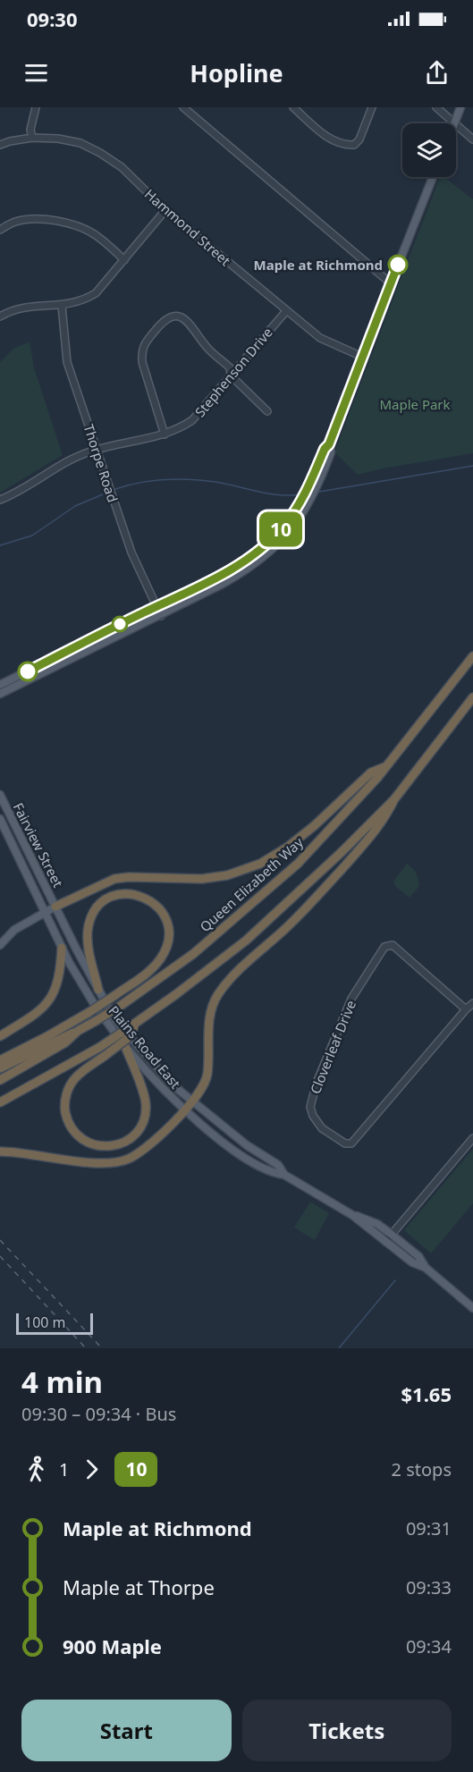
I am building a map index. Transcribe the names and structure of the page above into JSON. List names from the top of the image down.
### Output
{
  "streets": {
    "highway": ["Queen Elizabeth Way"],
    "main road": ["Fairview Street", "Plains Road East"],
    "street": [
      "Hammond Street",
      "Stephenson Drive",
      "Thorpe Road",
      "Cloverleaf Drive"
    ]
  },
  "crossings": [
    ["Hammond Street", "Stephenson Drive"],
    ["Stephenson Drive", "Thorpe Road"],
    ["Fairview Street", "Plains Road East"]
  ],
  "parks": ["Maple Park"],
  "places": ["Maple at Richmond"],
  "lines": ["bus line 10"],
  "scale_bar": "100 m",
  "page": {
    "status": "09:30",
    "header": "Hopline",
    "on_map": "10",
    "scale": "100 m",
    "heading": ["4 min", "09:30 – 09:34 · Bus", "$1.65"],
    "legs": ["1", "10", "2 stops"],
    "list": [
      {
        "name": "Maple at Richmond",
        "value": "09:31"
      },
      {
        "name": "Maple at Thorpe",
        "value": "09:33"
      },
      {
        "name": "900 Maple",
        "value": "09:34"
      }
    ],
    "buttons": ["Start", "Tickets"]
  }
}
